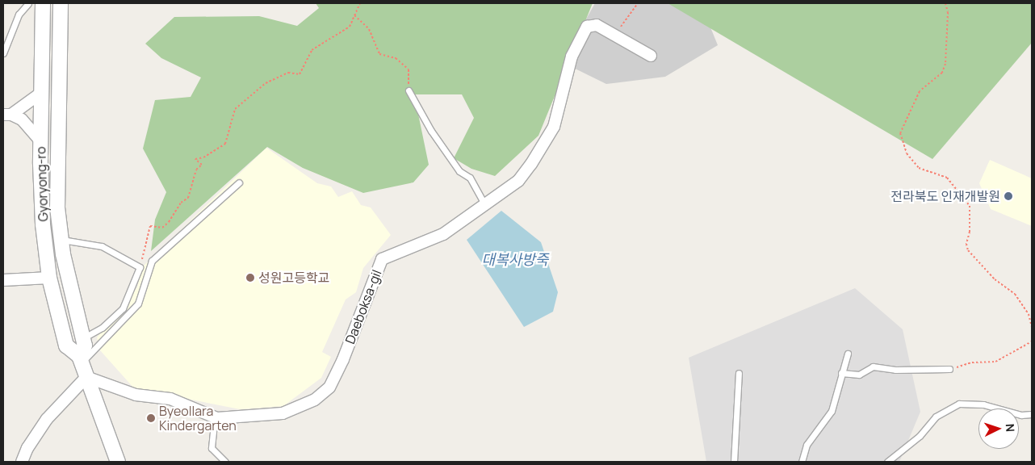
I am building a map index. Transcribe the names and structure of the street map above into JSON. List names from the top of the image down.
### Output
{
  "streets": {
    "street": ["Gyoryong-ro", "Daeboksa-gil"]
  },
  "crossings": [
    ["Gyoryong-ro", "Daeboksa-gil"]
  ],
  "water": ["대복사방죽"],
  "places": ["전라북도 인재개발원", "성원고등학교", "Byeollara Kindergarten"],
  "north": "right"
}
